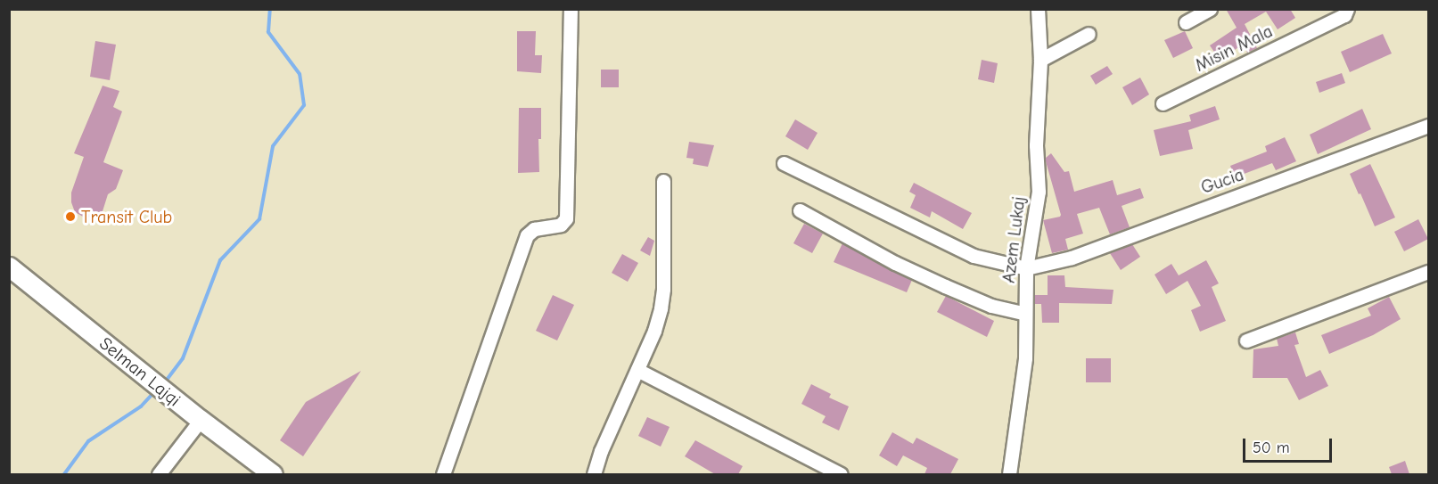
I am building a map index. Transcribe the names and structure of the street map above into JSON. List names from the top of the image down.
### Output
{
  "streets": {
    "street": [
      "Misin Mala",
      "Gucia",
      "Azem Lukaj",
      "Selman Lajqi"
    ]
  },
  "crossings": [
    ["Gucia", "Azem Lukaj"]
  ],
  "places": ["Transit Club"],
  "scale_bar": "50 m"
}
